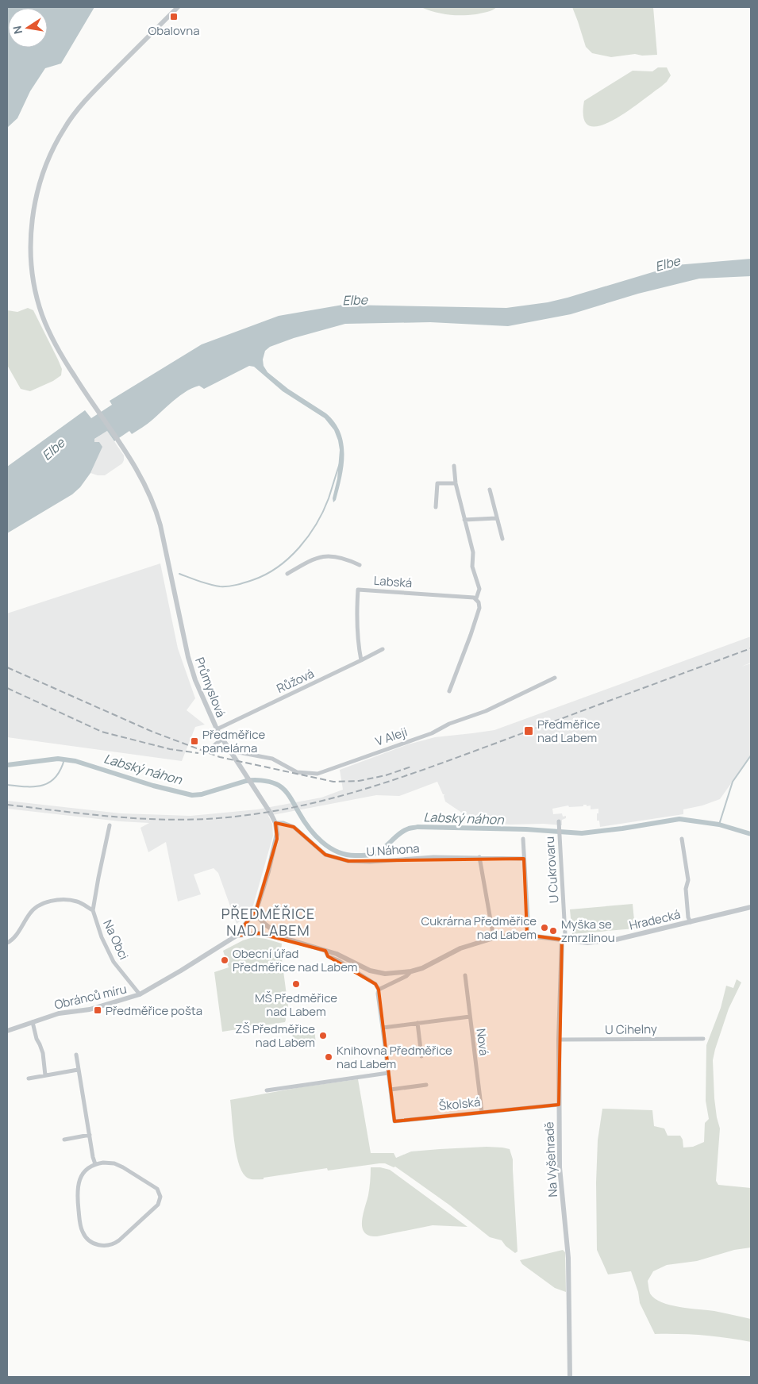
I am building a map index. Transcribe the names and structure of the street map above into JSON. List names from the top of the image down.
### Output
{
  "streets": {
    "street": [
      "Labská",
      "Růžová",
      "Průmyslová",
      "V Aleji",
      "U Náhona",
      "U Cukrovaru",
      "Hradecká",
      "Na Obci",
      "Obránců míru",
      "U Cihelny",
      "Nová",
      "Školská",
      "Na Vyšehradě"
    ]
  },
  "crossings": [
    ["Labská", "Růžová"],
    ["Růžová", "Průmyslová"],
    ["Průmyslová", "V Aleji"],
    ["Průmyslová", "U Náhona"],
    ["U Cukrovaru", "Hradecká"],
    ["U Cukrovaru", "Obránců míru"],
    ["U Cukrovaru", "Na Vyšehradě"],
    ["Hradecká", "Obránců míru"],
    ["Hradecká", "Na Vyšehradě"],
    ["Na Obci", "Obránců míru"],
    ["Obránců míru", "Na Vyšehradě"],
    ["U Cihelny", "Na Vyšehradě"],
    ["Nová", "Školská"],
    ["Školská", "Na Vyšehradě"]
  ],
  "districts": ["PŘEDMĚŘICE NAD LABEM"],
  "water": ["Elbe", "Labský náhon"],
  "places": {
    "transit": [
      "Obalovna",
      "Předměřice nad Labem",
      "Předměřice panelárna",
      "Předměřice pošta"
    ],
    "other": [
      "Cukrárna Předměřice nad Labem",
      "Myška se zmrzlinou",
      "Obecní úřad Předměřice nad Labem",
      "MŠ Předměřice nad Labem",
      "ZŠ Předměřice nad Labem",
      "Knihovna Předměřice nad Labem"
    ]
  },
  "north": "left"
}
